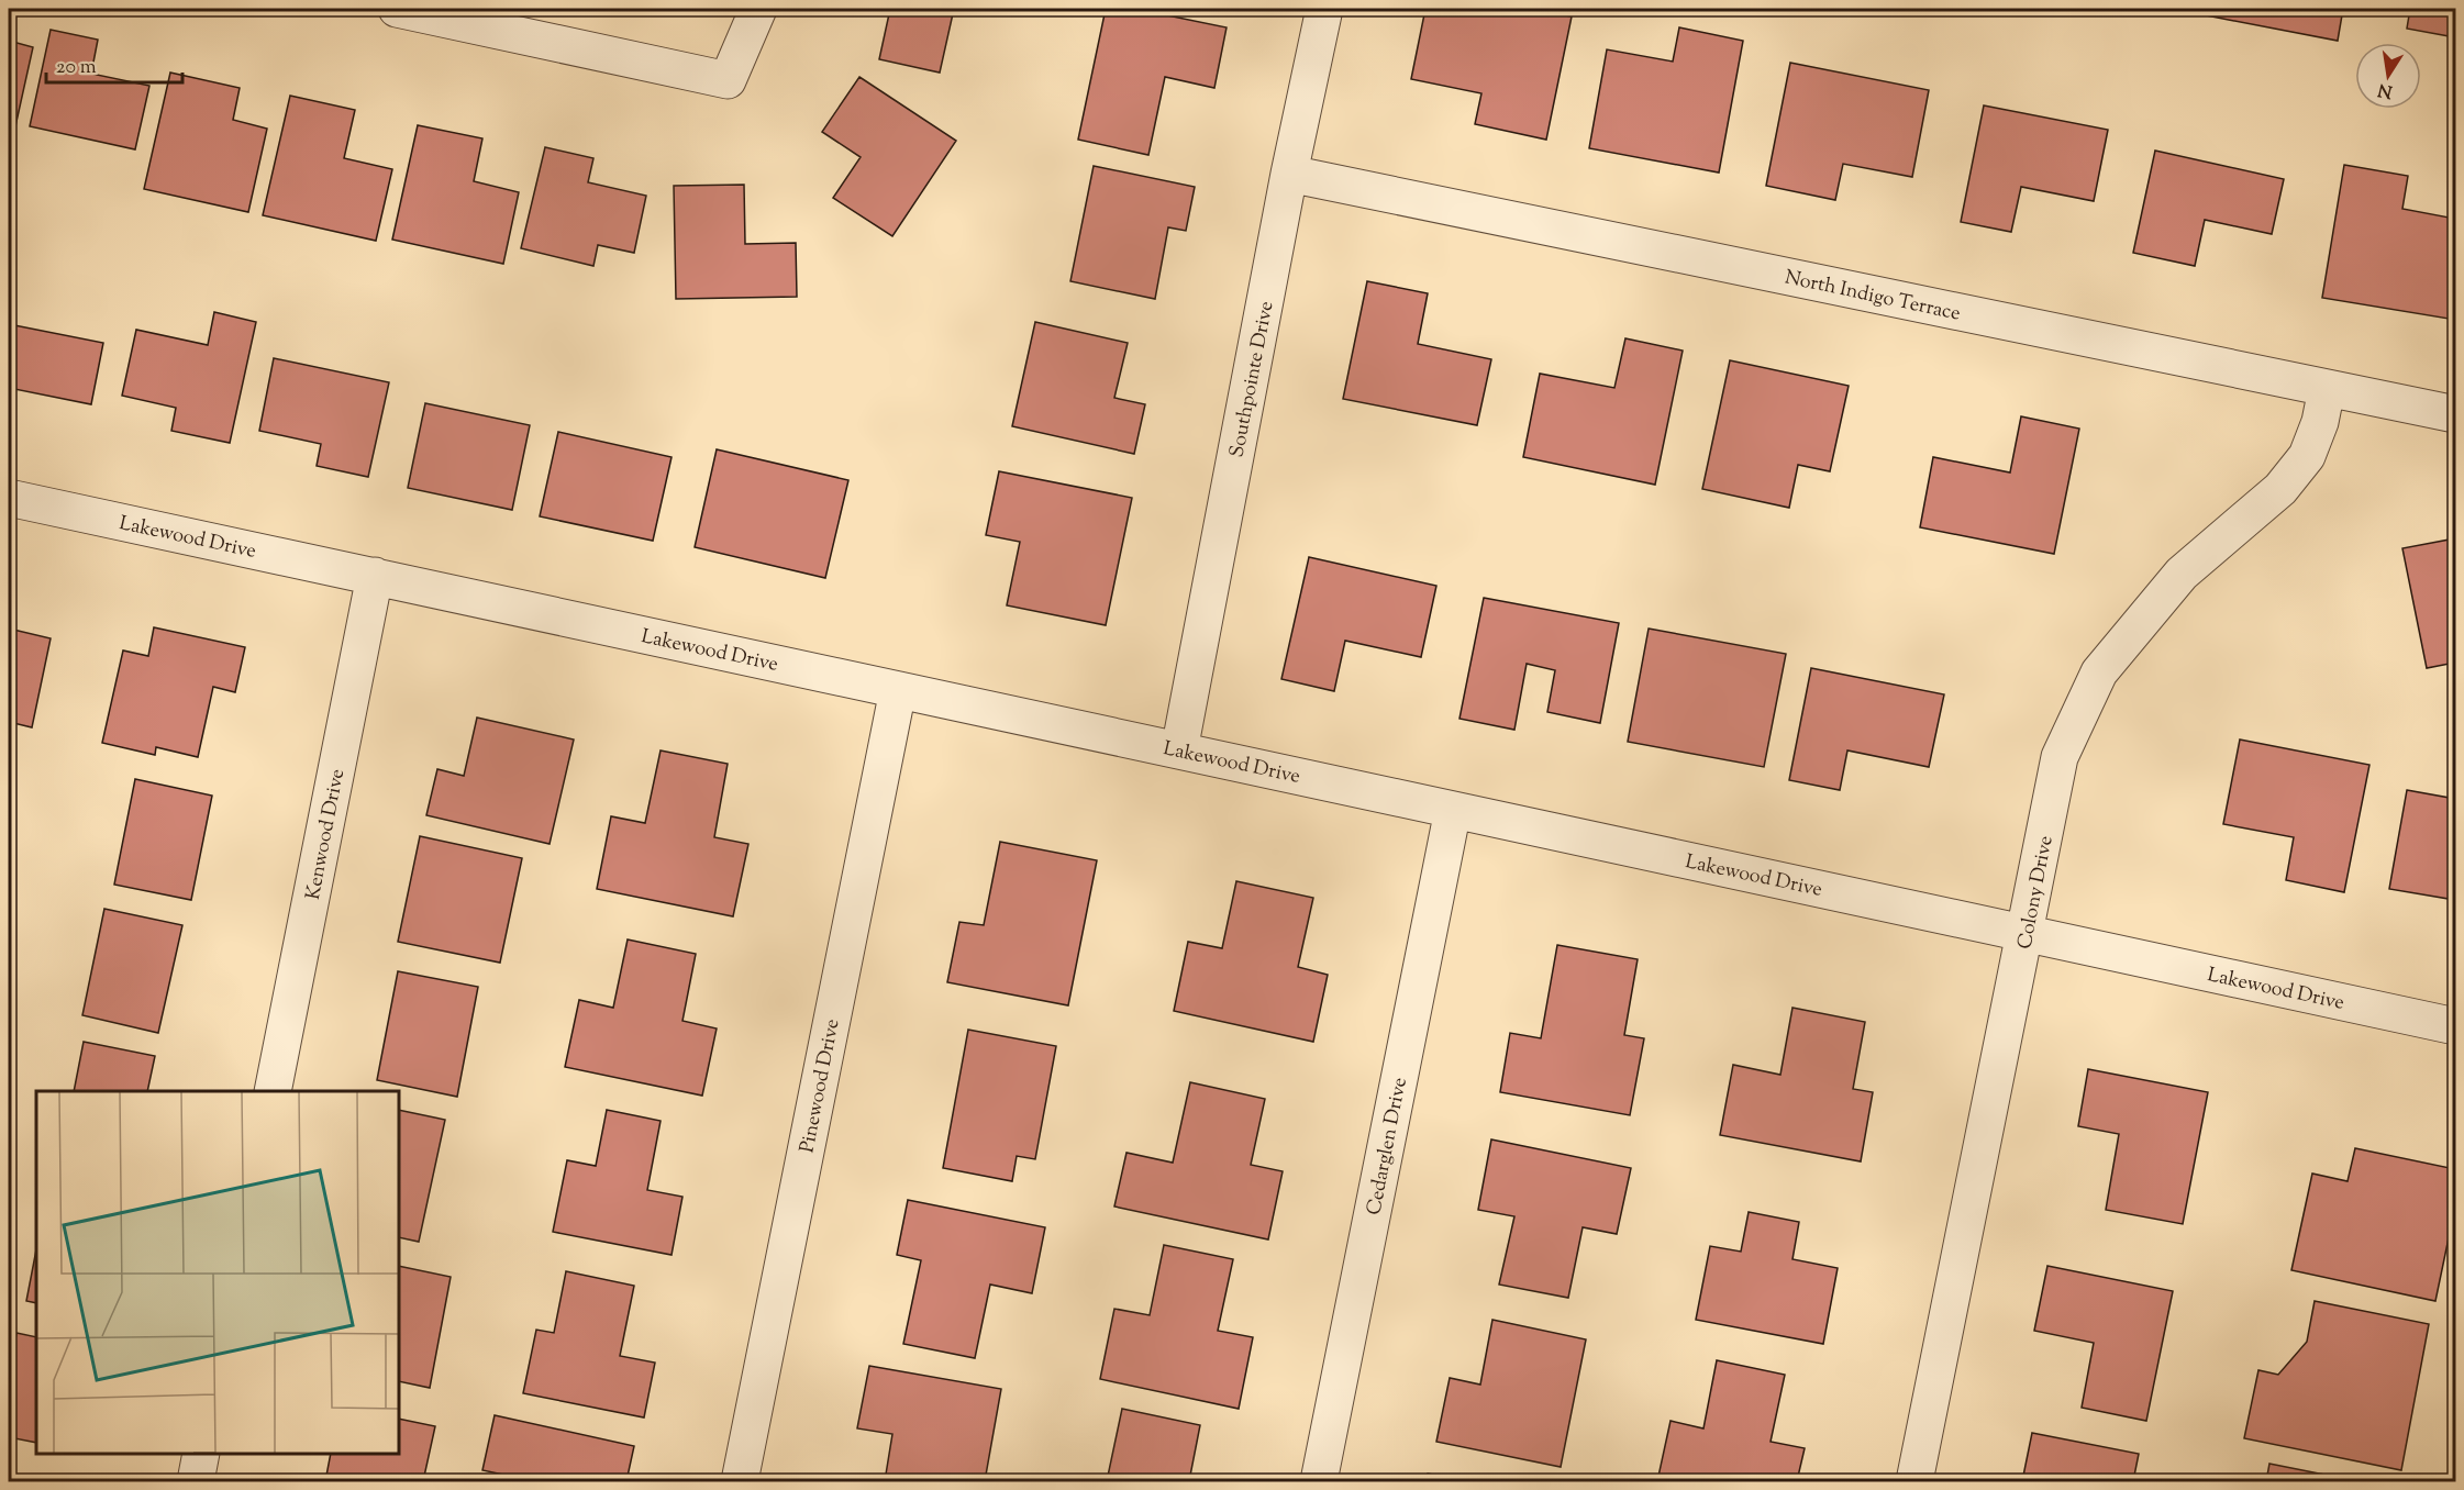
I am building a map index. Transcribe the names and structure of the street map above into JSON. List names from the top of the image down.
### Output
{
  "streets": {
    "street": [
      "North Indigo Terrace",
      "Southpointe Drive",
      "Lakewood Drive",
      "Kenwood Drive",
      "Colony Drive",
      "Pinewood Drive",
      "Cedarglen Drive"
    ]
  },
  "crossings": [
    ["North Indigo Terrace", "Southpointe Drive"],
    ["North Indigo Terrace", "Colony Drive"],
    ["Southpointe Drive", "Lakewood Drive"],
    ["Lakewood Drive", "Kenwood Drive"],
    ["Lakewood Drive", "Colony Drive"],
    ["Lakewood Drive", "Pinewood Drive"],
    ["Lakewood Drive", "Cedarglen Drive"]
  ],
  "scale_bar": "20 m",
  "north": "bottom"
}
